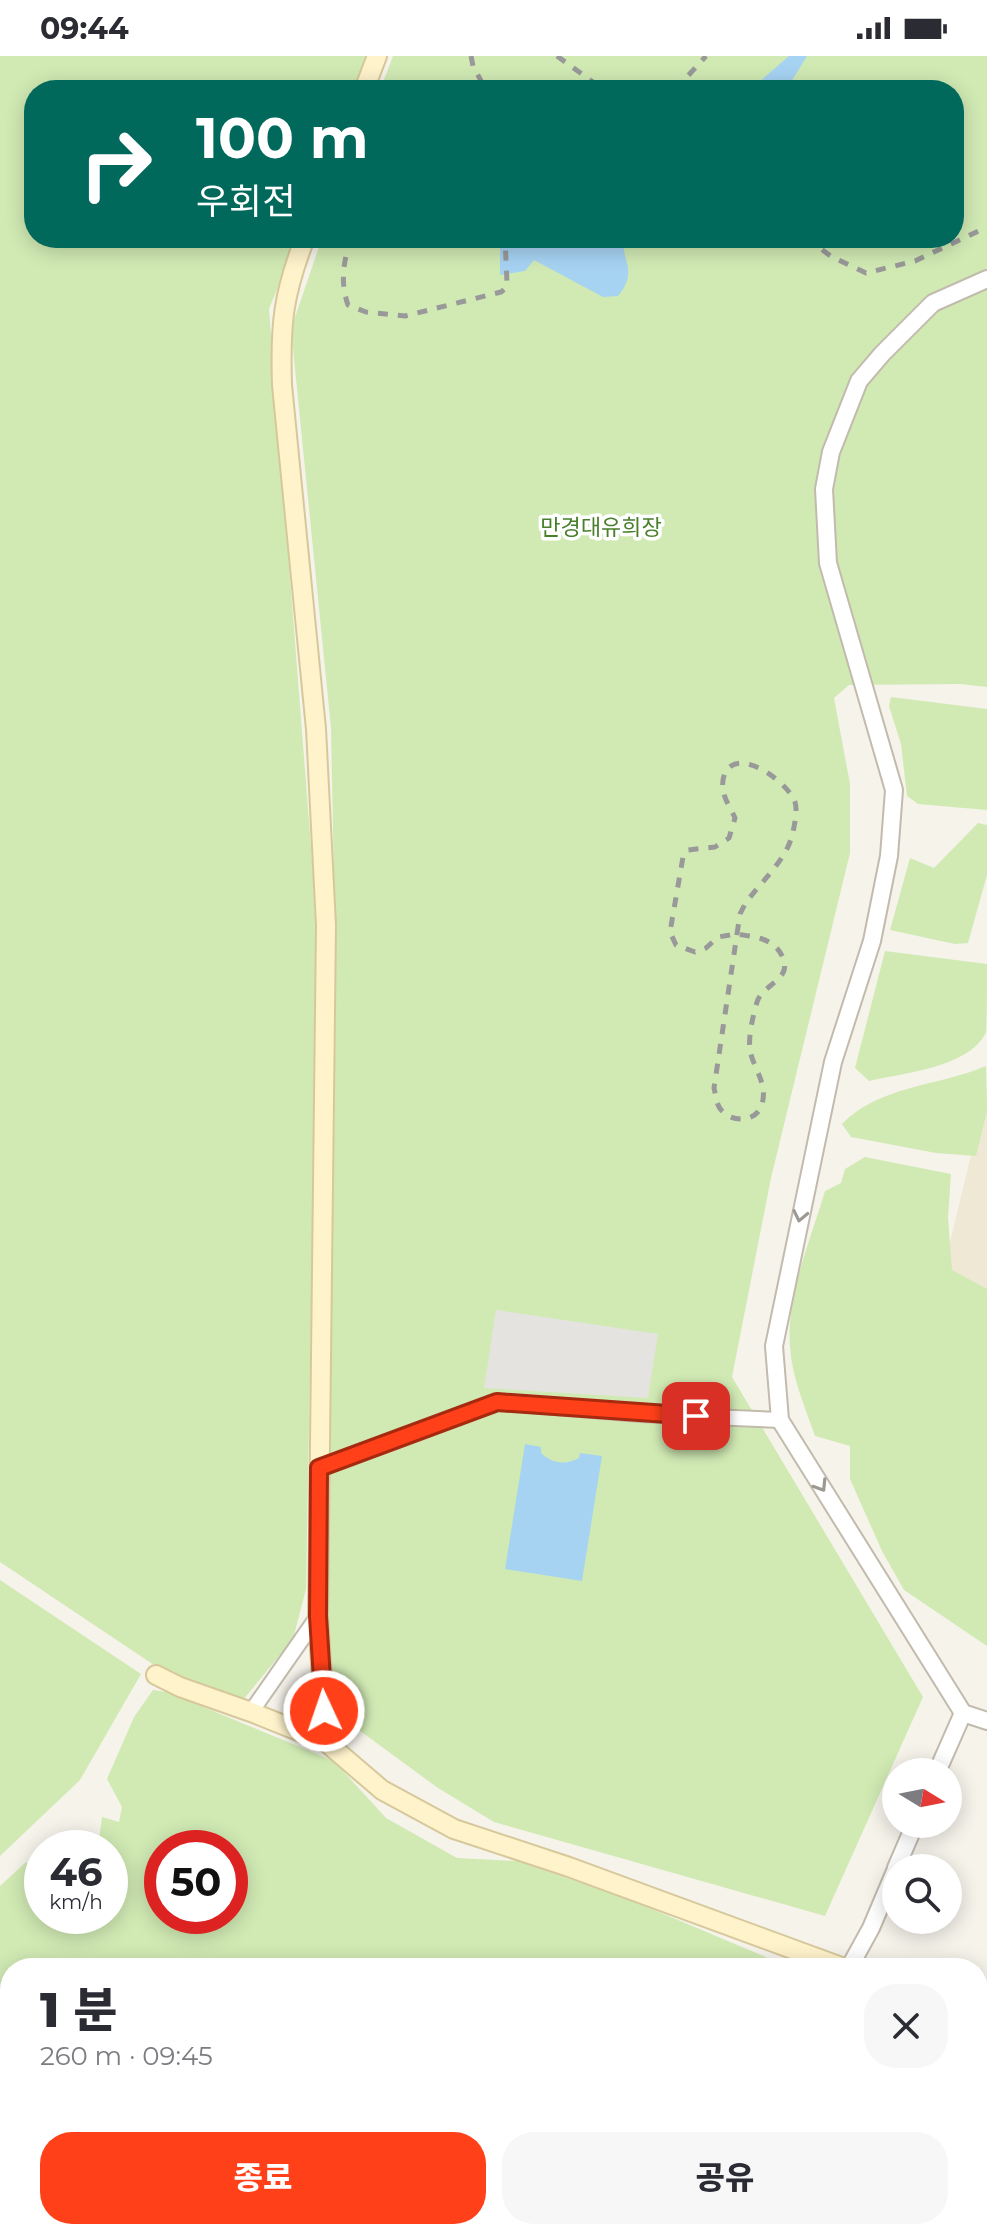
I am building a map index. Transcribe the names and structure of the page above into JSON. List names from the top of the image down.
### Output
{
  "parks": ["만경대유희장"],
  "north": "right",
  "page": {
    "status": "09:44",
    "turn": ["100 m", "우회전"],
    "speed": "46 km/h",
    "limit": "50",
    "heading": ["1 분", "260 m · 09:45"],
    "buttons": ["종료", "공유"]
  }
}
